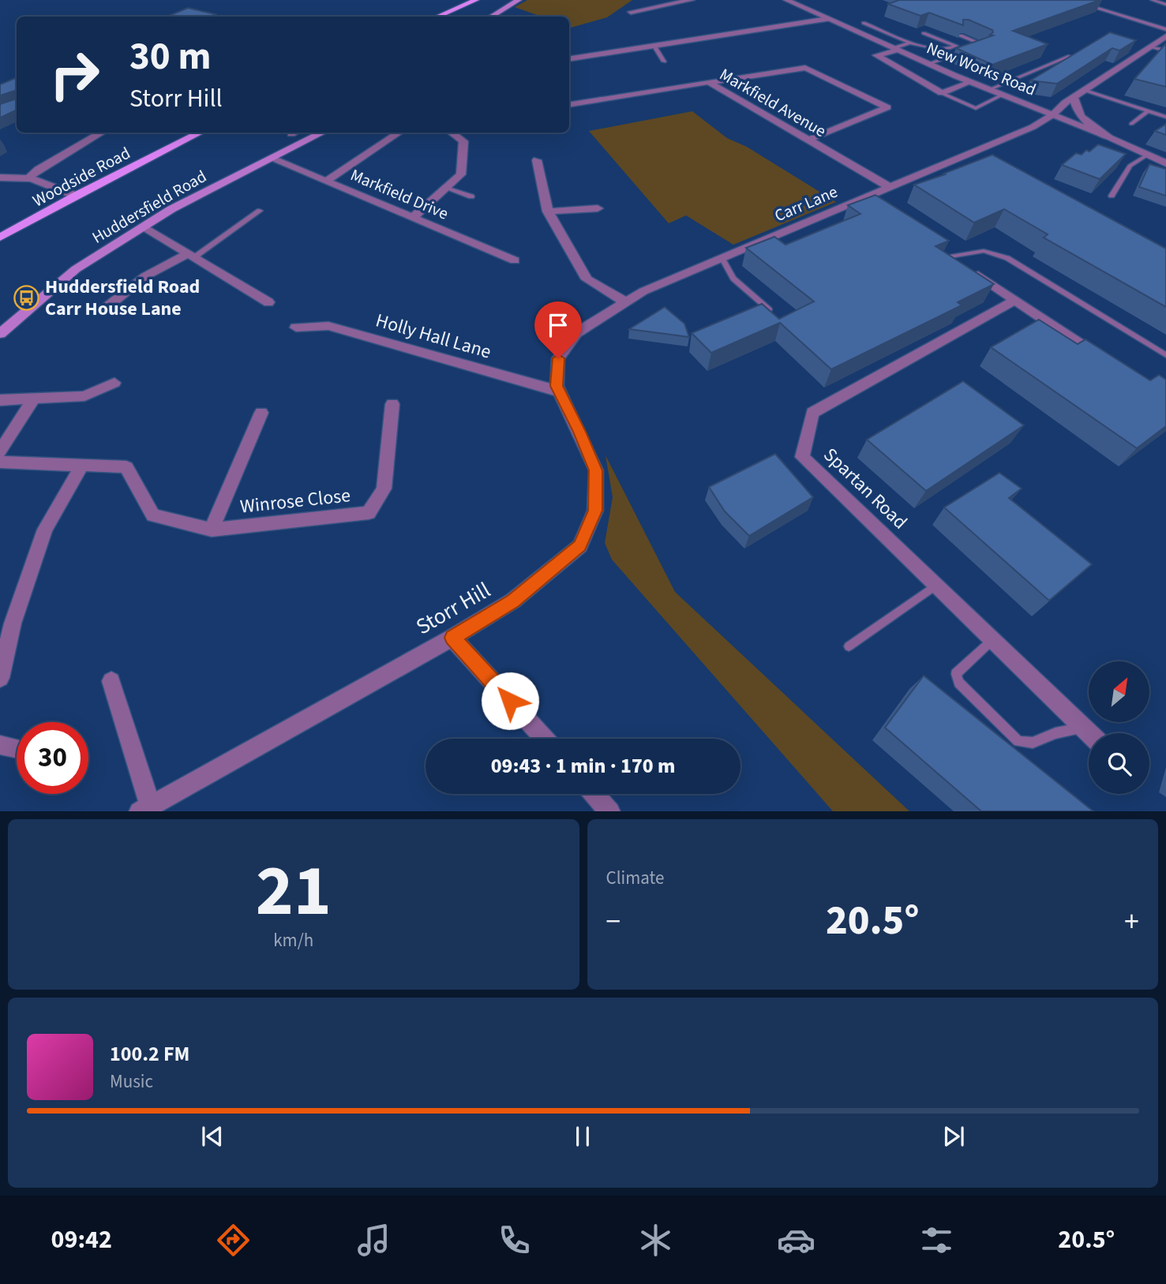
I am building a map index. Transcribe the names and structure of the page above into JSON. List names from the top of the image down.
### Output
{
  "streets": {
    "main road": ["Woodside Road", "Huddersfield Road"],
    "street": [
      "New Works Road",
      "Markfield Avenue",
      "Markfield Drive",
      "Carr Lane",
      "Holly Hall Lane",
      "Spartan Road",
      "Winrose Close",
      "Storr Hill"
    ]
  },
  "crossings": [
    ["New Works Road", "Carr Lane"],
    ["Markfield Avenue", "Carr Lane"],
    ["Markfield Drive", "Huddersfield Road"],
    ["Carr Lane", "Storr Hill"],
    ["Holly Hall Lane", "Storr Hill"]
  ],
  "places": {
    "bus stop": ["Huddersfield Road Carr House Lane"]
  },
  "north": "top right",
  "page": {
    "turn": ["30 m", "Storr Hill"],
    "limit": "30",
    "trip": "09:43 · 1 min · 170 m",
    "tile": [
      ["21", "km/h"],
      "Climate"
    ],
    "heat": ["−", "20.5°", "+"],
    "song": ["100.2 FM", "Music"],
    "tabs": ["09:42", "20.5°"]
  }
}
